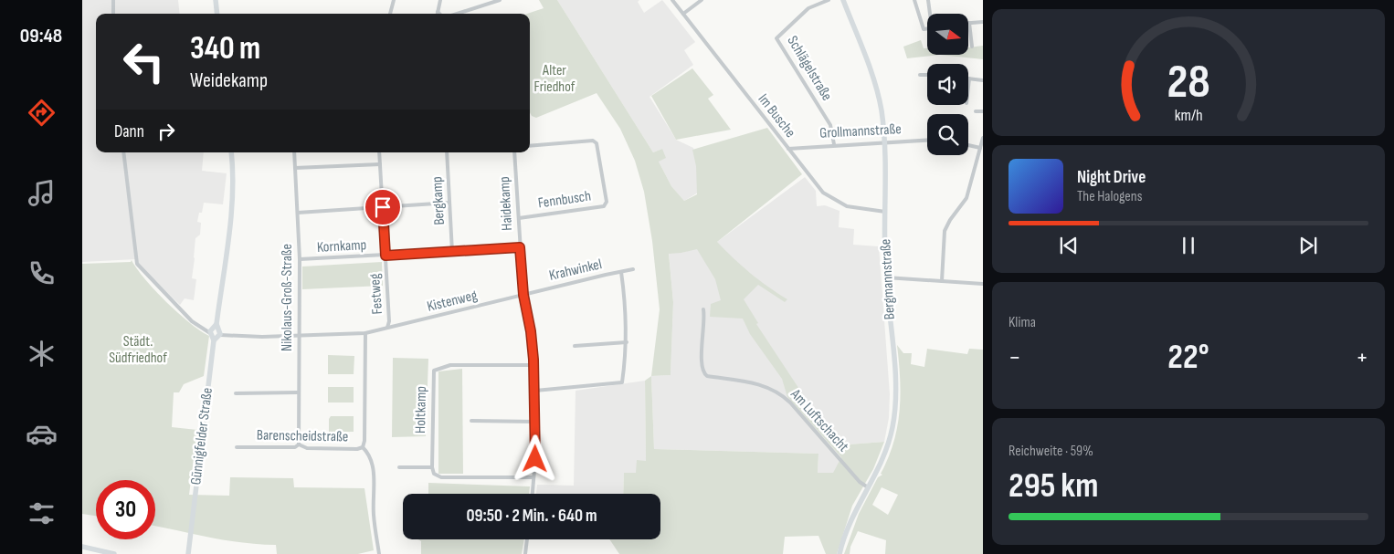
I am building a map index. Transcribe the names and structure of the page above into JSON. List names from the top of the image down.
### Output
{
  "streets": {
    "street": [
      "Schlägelstraße",
      "Im Busche",
      "Grollmannstraße",
      "Fennbusch",
      "Bergkamp",
      "Haidekamp",
      "Kornkamp",
      "Krahwinkel",
      "Bergmannstraße",
      "Festweg",
      "Nikolaus-Groß-Straße",
      "Kistenweg",
      "Holtkamp",
      "Am Luftschacht",
      "Günnigfelder Straße",
      "Barenscheidstraße"
    ]
  },
  "crossings": [
    ["Schlägelstraße", "Grollmannstraße"],
    ["Im Busche", "Grollmannstraße"],
    ["Im Busche", "Bergmannstraße"],
    ["Grollmannstraße", "Bergmannstraße"],
    ["Fennbusch", "Haidekamp"],
    ["Bergkamp", "Kornkamp"],
    ["Haidekamp", "Kornkamp"],
    ["Haidekamp", "Krahwinkel"],
    ["Haidekamp", "Kistenweg"],
    ["Haidekamp", "Holtkamp"],
    ["Kornkamp", "Festweg"],
    ["Kornkamp", "Nikolaus-Groß-Straße"],
    ["Krahwinkel", "Kistenweg"],
    ["Bergmannstraße", "Am Luftschacht"],
    ["Festweg", "Kistenweg"],
    ["Nikolaus-Groß-Straße", "Kistenweg"],
    ["Nikolaus-Groß-Straße", "Barenscheidstraße"],
    ["Kistenweg", "Günnigfelder Straße"],
    ["Kistenweg", "Barenscheidstraße"]
  ],
  "parks": ["Alter Friedhof", "Städt. Südfriedhof"],
  "north": "right",
  "page": {
    "tabs": "09:48",
    "turn": ["340 m", "Weidekamp"],
    "then": "Dann",
    "song": ["Night Drive", "The Halogens"],
    "tile": [
      "Klima",
      ["Reichweite · 59%", "295 km"]
    ],
    "heat": ["−", "22°", "+"],
    "limit": "30",
    "trip": "09:50 · 2 Min. · 640 m",
    "gauge": ["28", "km/h"]
  }
}
